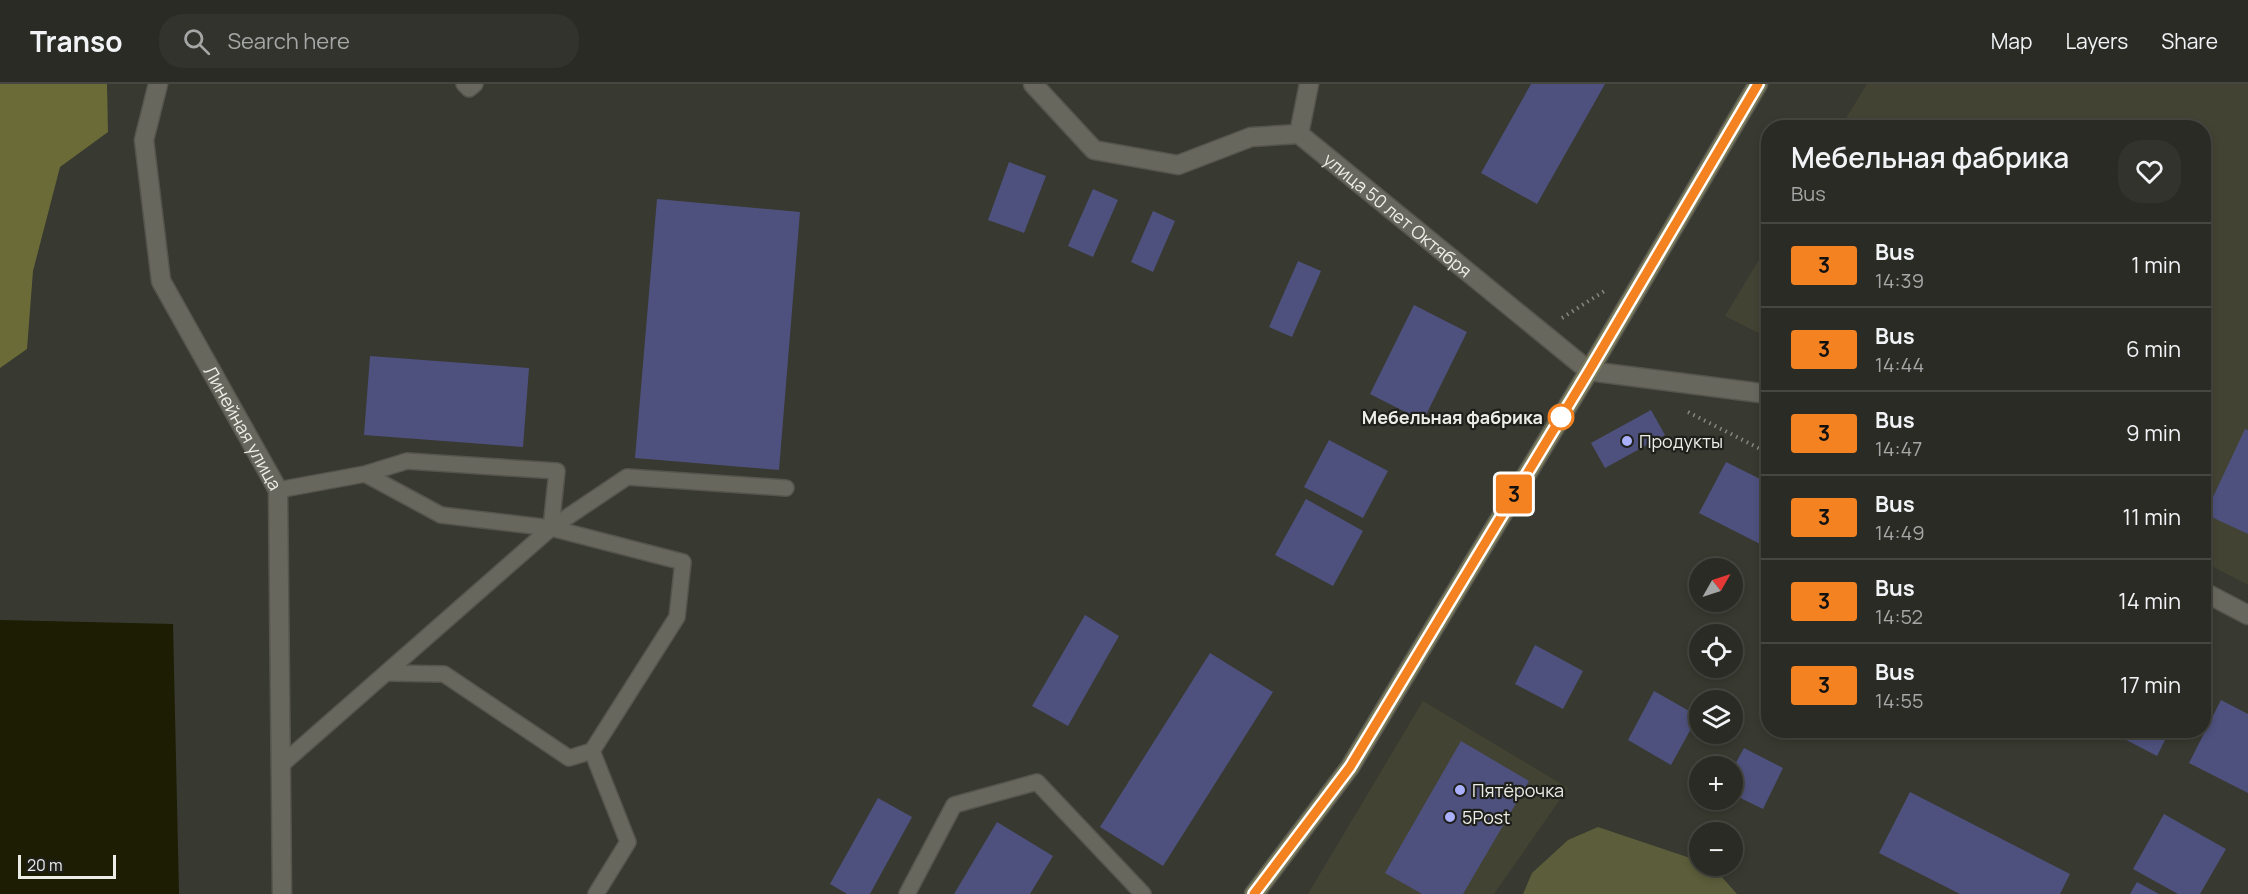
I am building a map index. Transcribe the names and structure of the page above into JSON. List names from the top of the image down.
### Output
{
  "streets": {
    "street": ["улица 50 лет Октября", "Линейная улица"]
  },
  "places": [
    "Мебельная фабрика",
    "Продукты",
    "Пятёрочка",
    "5Post"
  ],
  "lines": ["bus line 3"],
  "scale_bar": "20 m",
  "north": "top right",
  "page": {
    "header": "Transo",
    "search": "Search here",
    "nav": ["Map", "Layers", "Share"],
    "on_map": "3",
    "heading": ["Мебельная фабрика", "Bus"],
    "list": [
      {
        "mark": "3",
        "name": "Bus",
        "note": "14:39",
        "value": "1 min"
      },
      {
        "mark": "3",
        "name": "Bus",
        "note": "14:44",
        "value": "6 min"
      },
      {
        "mark": "3",
        "name": "Bus",
        "note": "14:47",
        "value": "9 min"
      },
      {
        "mark": "3",
        "name": "Bus",
        "note": "14:49",
        "value": "11 min"
      },
      {
        "mark": "3",
        "name": "Bus",
        "note": "14:52",
        "value": "14 min"
      },
      {
        "mark": "3",
        "name": "Bus",
        "note": "14:55",
        "value": "17 min"
      }
    ],
    "map_buttons": ["+", "−"],
    "scale": "20 m"
  }
}
